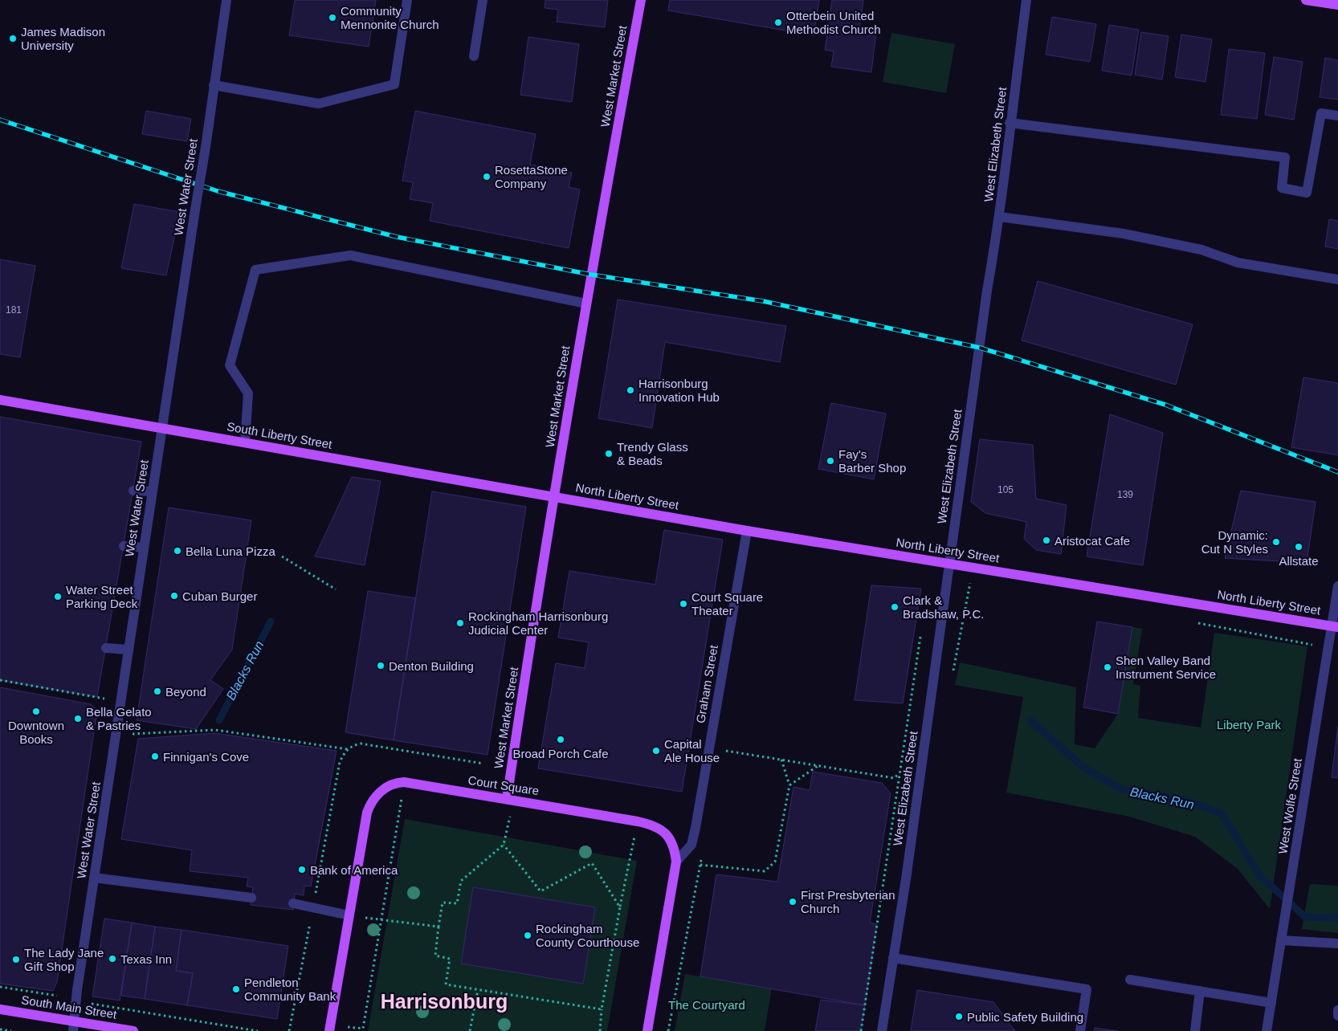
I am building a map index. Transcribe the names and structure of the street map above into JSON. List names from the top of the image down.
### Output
{
  "streets": {
    "main road": [
      "West Market Street",
      "South Liberty Street",
      "North Liberty Street",
      "Court Square",
      "South Main Street"
    ],
    "street": [
      "West Elizabeth Street",
      "West Water Street",
      "Graham Street",
      "West Wolfe Street"
    ]
  },
  "crossings": [
    ["West Market Street", "South Liberty Street"],
    ["West Market Street", "North Liberty Street"],
    ["West Market Street", "Court Square"],
    ["West Elizabeth Street", "North Liberty Street"],
    ["West Water Street", "South Liberty Street"],
    ["West Water Street", "South Main Street"],
    ["South Liberty Street", "North Liberty Street"],
    ["North Liberty Street", "Graham Street"],
    ["North Liberty Street", "West Wolfe Street"],
    ["Graham Street", "Court Square"]
  ],
  "districts": ["Harrisonburg"],
  "water": ["Blacks Run"],
  "parks": ["Liberty Park", "The Courtyard"],
  "places": [
    "Community Mennonite Church",
    "Otterbein United Methodist Church",
    "James Madison University",
    "RosettaStone Company",
    "Harrisonburg Innovation Hub",
    "Trendy Glass & Beads",
    "Fay's Barber Shop",
    "Aristocat Cafe",
    "Dynamic: Cut N Styles",
    "Allstate",
    "Bella Luna Pizza",
    "Cuban Burger",
    "Water Street Parking Deck",
    "Court Square Theater",
    "Clark & Bradshaw, P.C.",
    "Rockingham Harrisonburg Judicial Center",
    "Denton Building",
    "Shen Valley Band Instrument Service",
    "Beyond",
    "Downtown Books",
    "Bella Gelato & Pastries",
    "Broad Porch Cafe",
    "Capital Ale House",
    "Finnigan's Cove",
    "Bank of America",
    "First Presbyterian Church",
    "Rockingham County Courthouse",
    "Texas Inn",
    "The Lady Jane Gift Shop",
    "Pendleton Community Bank",
    "Public Safety Building"
  ],
  "house_numbers": ["181", "105", "139"]
}
